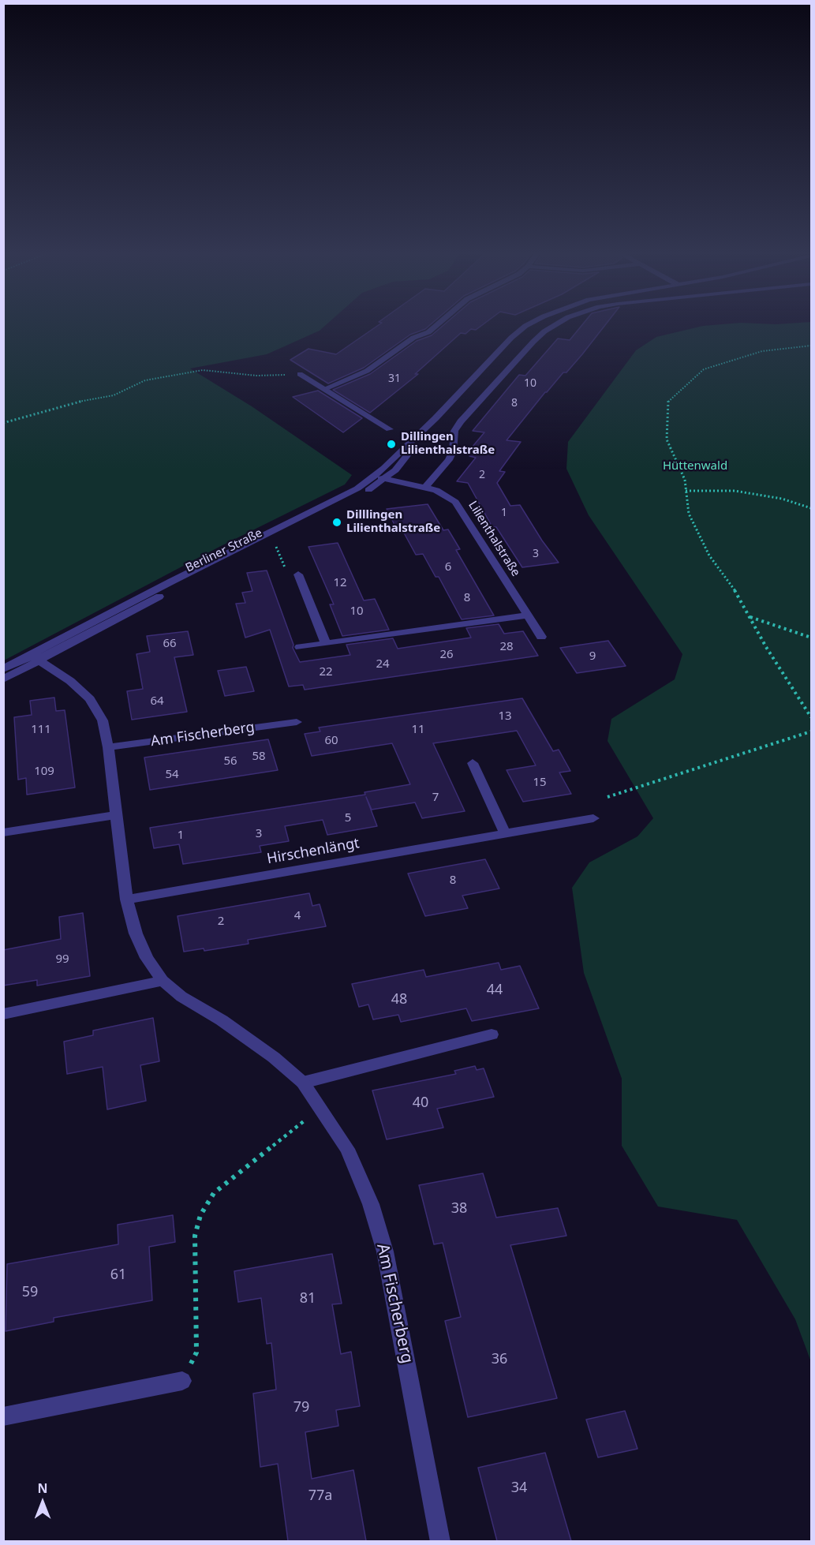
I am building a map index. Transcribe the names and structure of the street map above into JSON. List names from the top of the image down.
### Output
{
  "streets": {
    "street": [
      "Lilienthalstraße",
      "Berliner Straße",
      "Am Fischerberg",
      "Hirschenlängt"
    ]
  },
  "crossings": [
    ["Lilienthalstraße", "Berliner Straße"],
    ["Berliner Straße", "Am Fischerberg"],
    ["Am Fischerberg", "Hirschenlängt"]
  ],
  "parks": ["Hüttenwald"],
  "places": ["Dillingen Lilienthalstraße", "Dilllingen Lilienthalstraße"],
  "house_numbers": [
    "31",
    "10",
    "8",
    "2",
    "1",
    "3",
    "6",
    "12",
    "8",
    "10",
    "66",
    "28",
    "26",
    "9",
    "24",
    "22",
    "64",
    "13",
    "111",
    "11",
    "60",
    "58",
    "56",
    "109",
    "54",
    "15",
    "7",
    "5",
    "3",
    "1",
    "8",
    "4",
    "2",
    "99",
    "44",
    "48",
    "40",
    "38",
    "61",
    "59",
    "81",
    "36",
    "79",
    "34",
    "77a"
  ],
  "north": "top"
}
